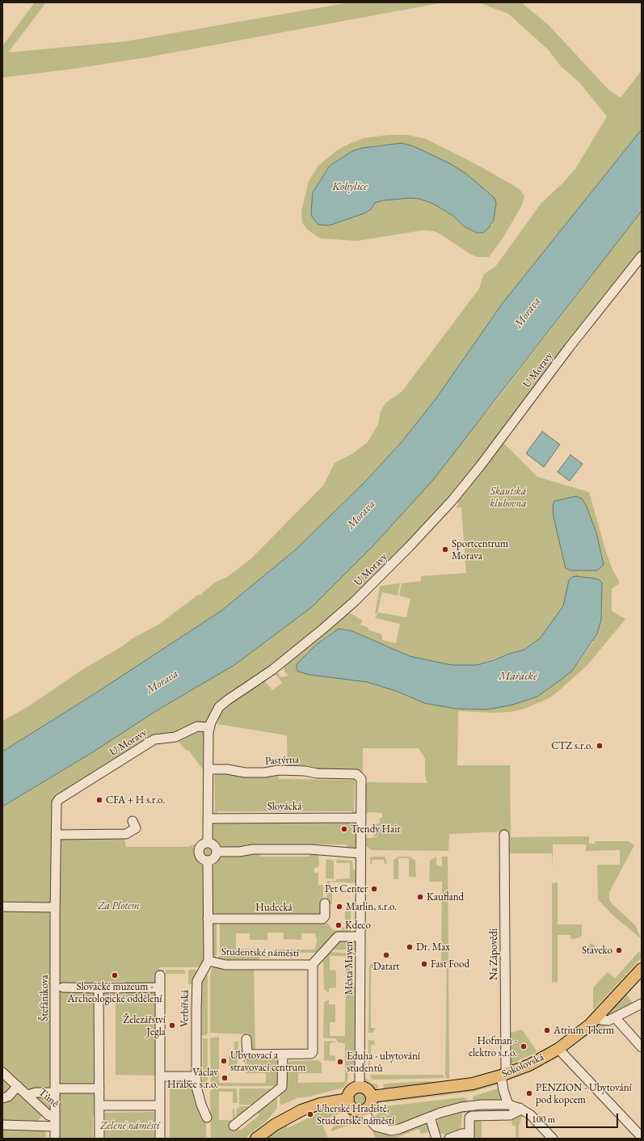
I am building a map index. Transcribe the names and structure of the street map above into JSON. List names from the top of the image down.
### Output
{
  "streets": {
    "main road": ["Sokolovská"],
    "street": [
      "U Moravy",
      "Pastýrna",
      "Slovácká",
      "Hudecká",
      "Studentské náměstí",
      "Na Zápovědi",
      "Města Mayen",
      "Štefánikova",
      "Verbířská",
      "Tůně"
    ]
  },
  "crossings": [
    ["U Moravy", "Štefánikova"],
    ["Pastýrna", "Města Mayen"],
    ["Slovácká", "Města Mayen"],
    ["Hudecká", "Verbířská"],
    ["Studentské náměstí", "Města Mayen"],
    ["Studentské náměstí", "Verbířská"],
    ["Na Zápovědi", "Sokolovská"],
    ["Města Mayen", "Sokolovská"],
    ["Štefánikova", "Tůně"]
  ],
  "water": ["Kobylice", "Morava", "Mařacké"],
  "parks": ["Skautská klubovna", "Za Plotem", "Zelené náměstí"],
  "places": [
    "Sportcentrum Morava",
    "CTZ s.r.o.",
    "CFA + H s.r.o.",
    "Trendy Hair",
    "Pet Center",
    "Kaufland",
    "Marlin, s.r.o.",
    "Kdeco",
    "Dr. Max",
    "Staveko",
    "Datart",
    "Fast Food",
    "Slovácké muzeum - Archeologické oddělení",
    "Železářství Jegla",
    "Atrium Therm",
    "Hofman - elektro s.r.o.",
    "Ubytovací a stravovací centrum",
    "Eduha - ubytování studentů",
    "Václav Hrabec s.r.o.",
    "PENZION - Ubytování pod kopcem",
    "Uherské Hradiště, Studentské náměstí"
  ],
  "scale_bar": "100 m"
}
